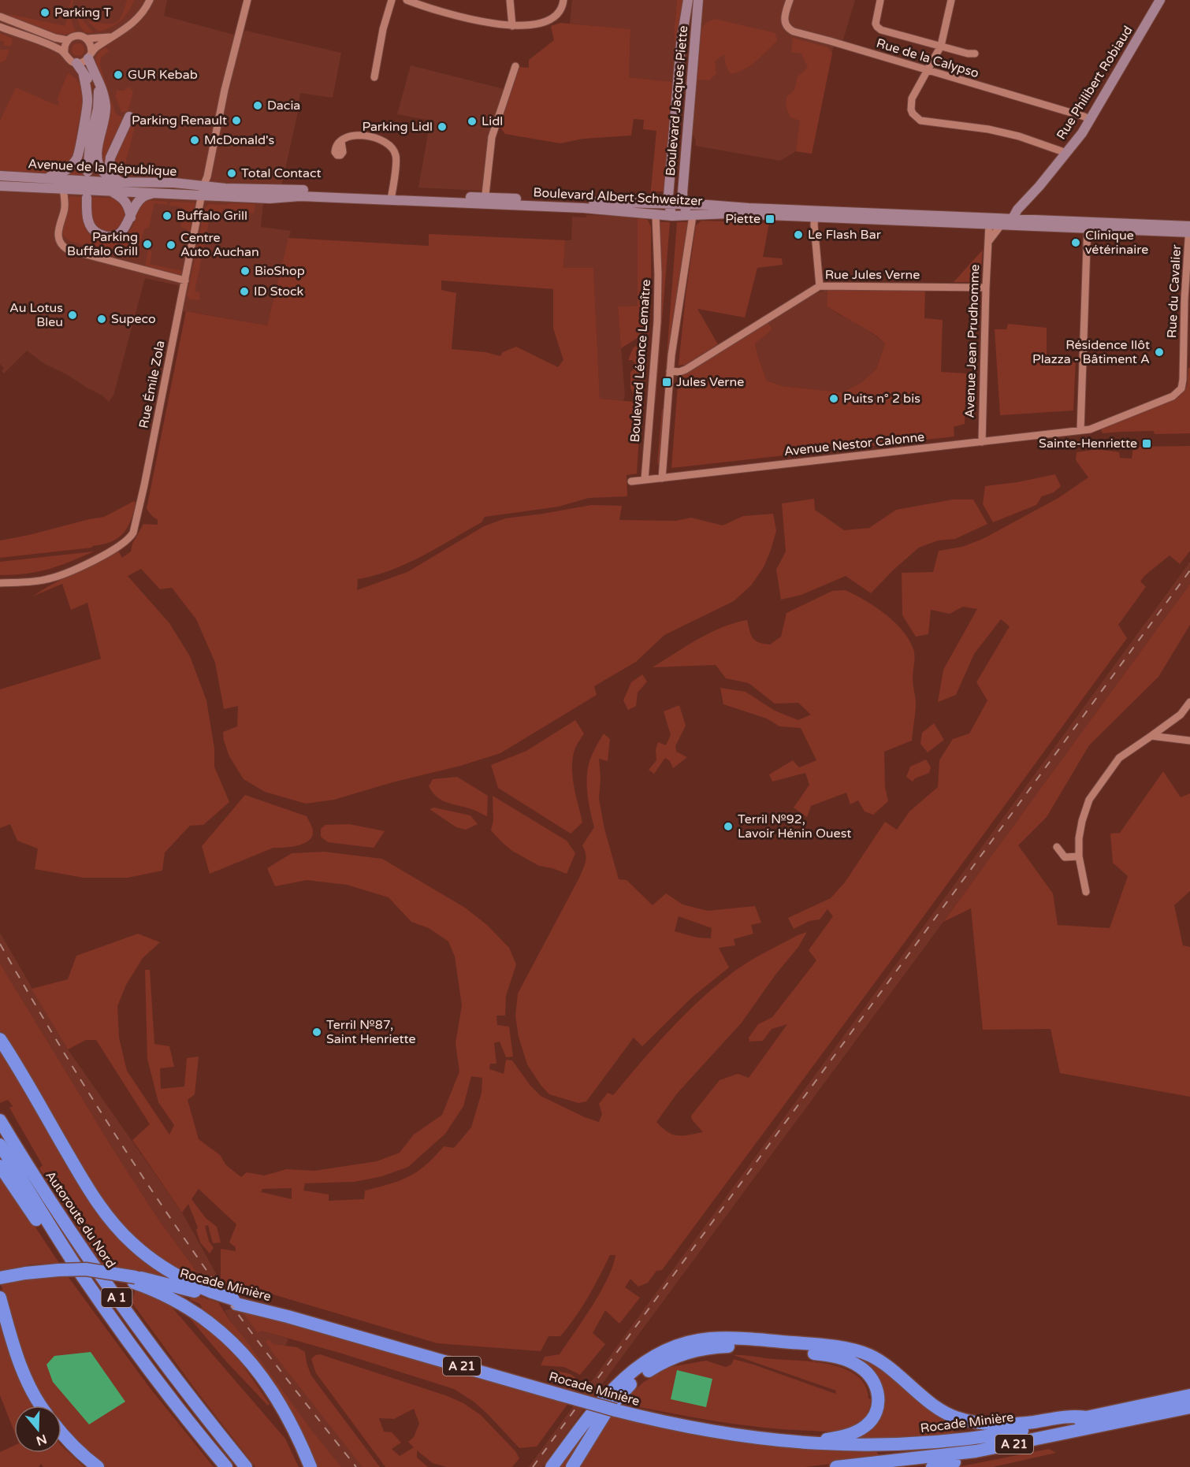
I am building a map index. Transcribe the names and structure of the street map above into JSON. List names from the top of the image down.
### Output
{
  "streets": {
    "highway": [
      "Autoroute du Nord",
      "Rocade Minière",
      "A 1",
      "A 21"
    ],
    "main road": [
      "Rue Philibert Robiaud",
      "Boulevard Jacques Piette",
      "Avenue de la République",
      "Boulevard Albert Schweitzer"
    ],
    "street": [
      "Rue de la Calypso",
      "Rue Jules Verne",
      "Rue du Cavalier",
      "Avenue Jean Prudhomme",
      "Boulevard Léonce Lemaître",
      "Rue Émile Zola",
      "Avenue Nestor Calonne"
    ]
  },
  "crossings": [
    ["Rue de la Calypso", "Rue Philibert Robiaud"],
    ["Rue Philibert Robiaud", "Boulevard Albert Schweitzer"],
    ["Boulevard Jacques Piette", "Boulevard Albert Schweitzer"],
    ["Boulevard Jacques Piette", "Boulevard Léonce Lemaître"],
    ["Avenue de la République", "Boulevard Albert Schweitzer"],
    ["Avenue de la République", "Rue Émile Zola"],
    ["Boulevard Albert Schweitzer", "Rue du Cavalier"],
    ["Boulevard Albert Schweitzer", "Avenue Jean Prudhomme"],
    ["Boulevard Albert Schweitzer", "Boulevard Léonce Lemaître"],
    ["Boulevard Albert Schweitzer", "Rue Émile Zola"],
    ["Rue Jules Verne", "Avenue Jean Prudhomme"],
    ["Rue du Cavalier", "Avenue Nestor Calonne"],
    ["Avenue Jean Prudhomme", "Avenue Nestor Calonne"],
    ["Boulevard Léonce Lemaître", "Avenue Nestor Calonne"]
  ],
  "places": {
    "other": [
      "Parking T",
      "GUR Kebab",
      "Dacia",
      "Parking Renault",
      "Lidl",
      "Parking Lidl",
      "McDonald's",
      "Total Contact",
      "Buffalo Grill",
      "Le Flash Bar",
      "Clinique vétérinaire",
      "Parking Buffalo Grill",
      "Centre Auto Auchan",
      "BioShop",
      "ID Stock",
      "Au Lotus Bleu",
      "Supeco",
      "Résidence Ilôt Plazza - Bâtiment A",
      "Puits n° 2 bis",
      "Terril №92, Lavoir Hénin Ouest",
      "Terril №87, Saint Henriette"
    ],
    "transit": ["Piette", "Jules Verne", "Sainte-Henriette"]
  },
  "north": "bottom"
}
